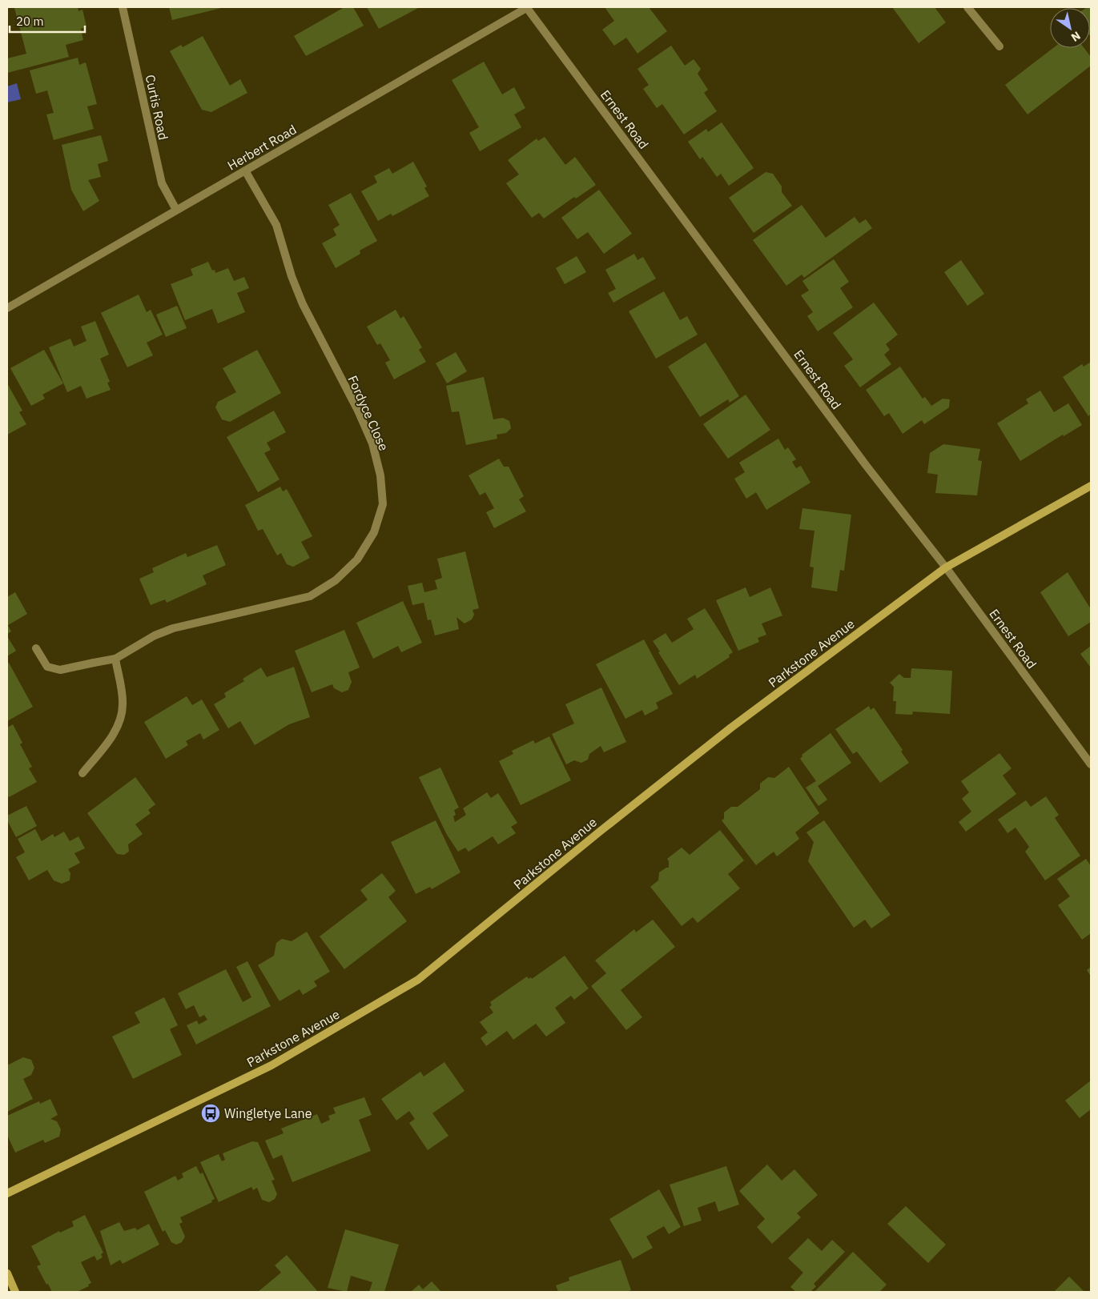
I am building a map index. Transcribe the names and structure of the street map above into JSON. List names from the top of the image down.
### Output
{
  "streets": {
    "street": [
      "Curtis Road",
      "Ernest Road",
      "Herbert Road",
      "Fordyce Close",
      "Parkstone Avenue"
    ]
  },
  "crossings": [
    ["Curtis Road", "Herbert Road"],
    ["Ernest Road", "Herbert Road"],
    ["Ernest Road", "Parkstone Avenue"],
    ["Herbert Road", "Fordyce Close"]
  ],
  "places": {
    "bus stop": ["Wingletye Lane"]
  },
  "scale_bar": "20 m",
  "north": "bottom right"
}
